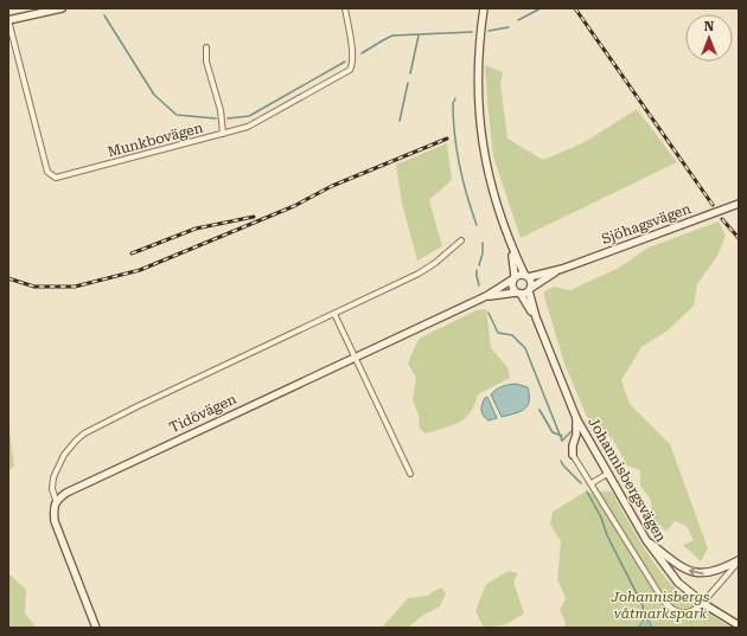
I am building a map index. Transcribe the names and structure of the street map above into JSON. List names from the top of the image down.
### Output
{
  "streets": {
    "main road": ["Sjöhagsvägen", "Tidövägen", "Johannisbergsvägen"],
    "street": ["Munkbovägen"]
  },
  "crossings": [
    ["Sjöhagsvägen", "Tidövägen"],
    ["Sjöhagsvägen", "Johannisbergsvägen"],
    ["Tidövägen", "Johannisbergsvägen"]
  ],
  "parks": ["Johannisbergs våtmarkspark"],
  "north": "top"
}
